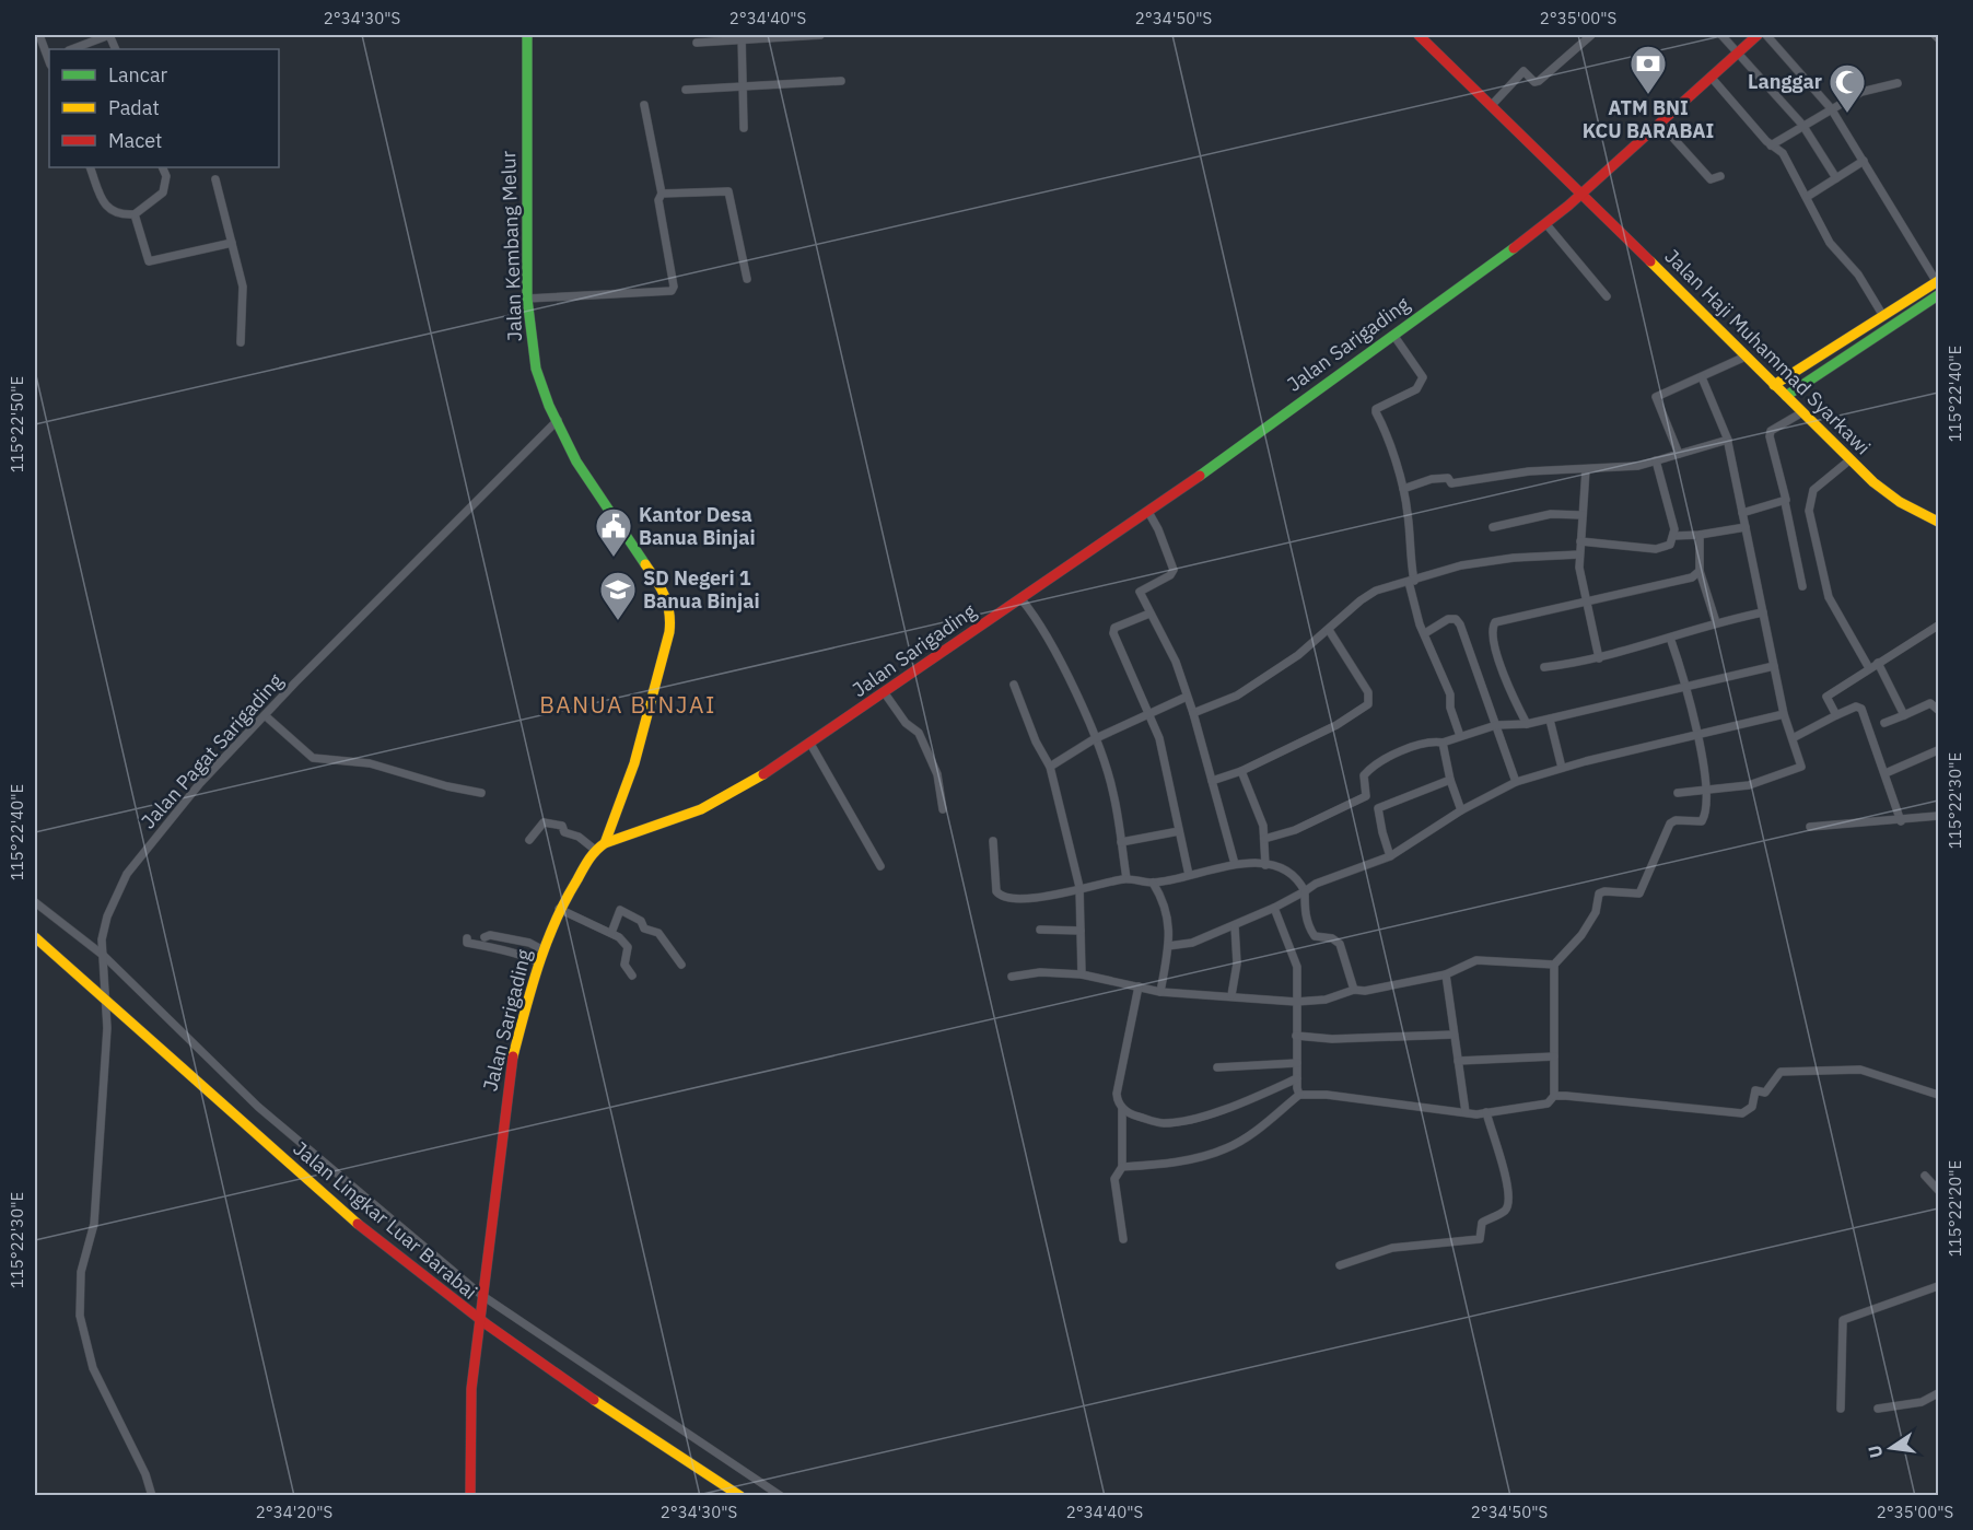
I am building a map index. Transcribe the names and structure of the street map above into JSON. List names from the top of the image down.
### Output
{
  "streets": {
    "main road": [
      "Jalan Kembang Melur",
      "Jalan Sarigading",
      "Jalan Haji Muhammad Syarkawi",
      "Jalan Lingkar Luar Barabai"
    ],
    "street": ["Jalan Pagat Sarigading"]
  },
  "crossings": [
    ["Jalan Kembang Melur", "Jalan Sarigading"],
    ["Jalan Kembang Melur", "Jalan Pagat Sarigading"],
    ["Jalan Sarigading", "Jalan Haji Muhammad Syarkawi"],
    ["Jalan Sarigading", "Jalan Lingkar Luar Barabai"],
    ["Jalan Pagat Sarigading", "Jalan Lingkar Luar Barabai"]
  ],
  "districts": ["BANUA BINJAI"],
  "places": {
    "bank": ["ATM BNI KCU BARABAI"],
    "mosque": ["Langgar"],
    "public building": ["Kantor Desa Banua Binjai"],
    "school or university": ["SD Negeri 1 Banua Binjai"]
  },
  "legend": ["Lancar", "Padat", "Macet"],
  "north": "left",
  "coordinates": [
    "2°34'30\"S",
    "2°34'40\"S",
    "2°34'50\"S",
    "2°35'00\"S",
    "115°22'40\"E",
    "115°22'50\"E",
    "115°22'30\"E",
    "115°22'20\"E",
    "2°34'20\"S"
  ]
}
